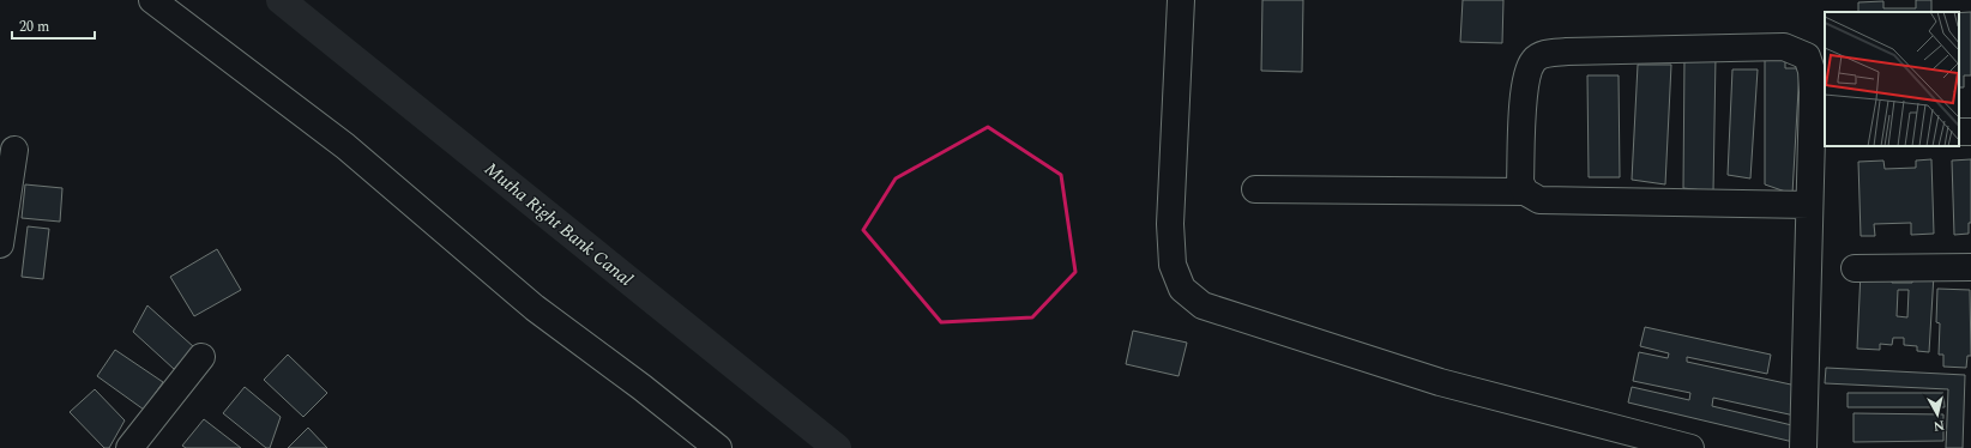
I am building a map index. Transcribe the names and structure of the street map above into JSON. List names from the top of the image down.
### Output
{
  "water": ["Mutha Right Bank Canal"],
  "scale_bar": "20 m",
  "north": "bottom"
}
